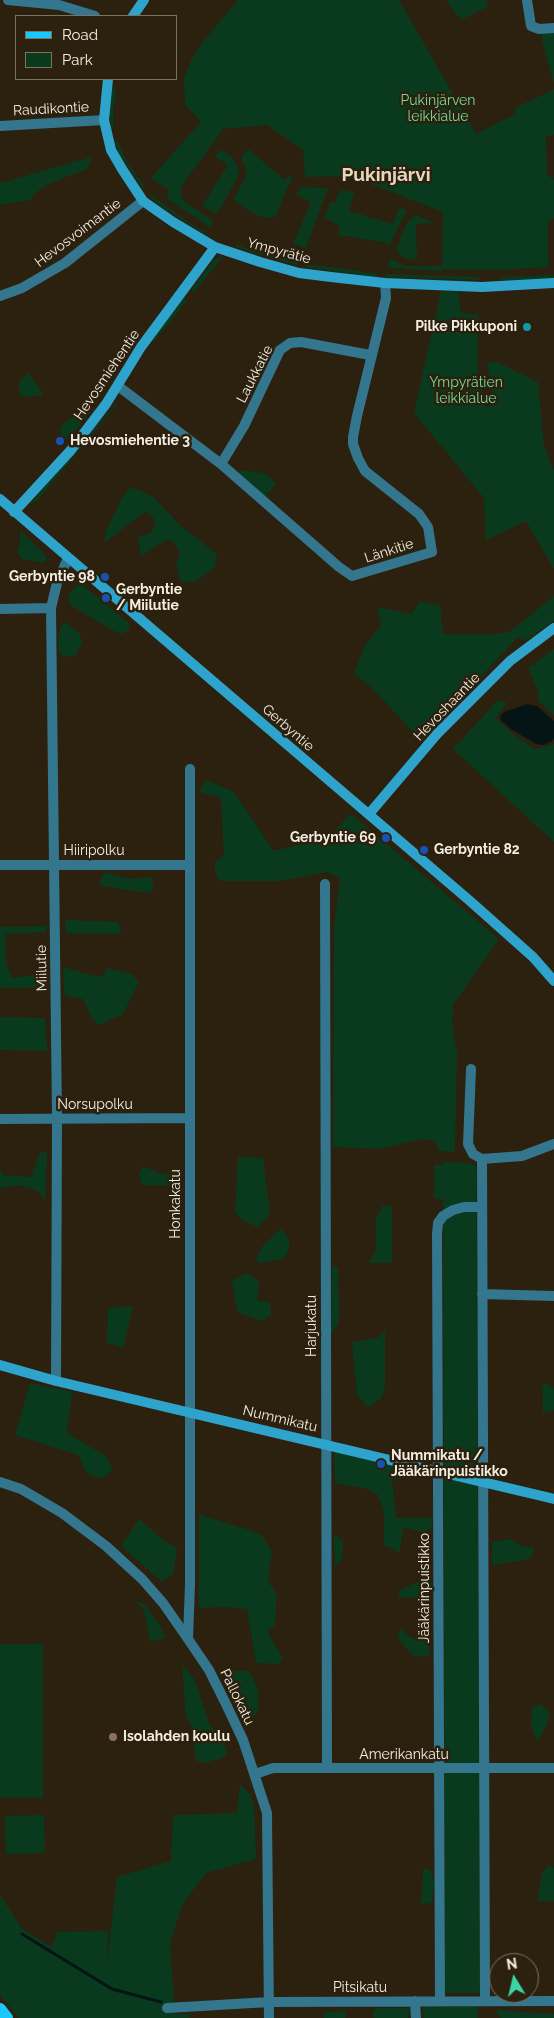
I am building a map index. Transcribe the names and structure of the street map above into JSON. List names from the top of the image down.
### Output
{
  "streets": {
    "street": [
      "Raudikontie",
      "Hevosvoimantie",
      "Ympyrätie",
      "Laukkatie",
      "Hevosmiehentie",
      "Länkitie",
      "Hevoshaantie",
      "Gerbyntie",
      "Hiiripolku",
      "Miilutie",
      "Norsupolku",
      "Honkakatu",
      "Harjukatu",
      "Nummikatu",
      "Jääkärinpuistikko",
      "Pallokatu",
      "Amerikankatu",
      "Pitsikatu"
    ]
  },
  "crossings": [
    ["Raudikontie", "Ympyrätie"],
    ["Hevosvoimantie", "Ympyrätie"],
    ["Ympyrätie", "Hevosmiehentie"],
    ["Ympyrätie", "Länkitie"],
    ["Laukkatie", "Länkitie"],
    ["Hevosmiehentie", "Länkitie"],
    ["Hevosmiehentie", "Gerbyntie"],
    ["Hevoshaantie", "Gerbyntie"],
    ["Gerbyntie", "Miilutie"],
    ["Hiiripolku", "Miilutie"],
    ["Hiiripolku", "Honkakatu"],
    ["Miilutie", "Norsupolku"],
    ["Miilutie", "Nummikatu"],
    ["Norsupolku", "Honkakatu"],
    ["Honkakatu", "Nummikatu"],
    ["Honkakatu", "Pallokatu"],
    ["Harjukatu", "Nummikatu"],
    ["Harjukatu", "Amerikankatu"],
    ["Nummikatu", "Jääkärinpuistikko"],
    ["Jääkärinpuistikko", "Amerikankatu"],
    ["Jääkärinpuistikko", "Pitsikatu"],
    ["Pallokatu", "Amerikankatu"],
    ["Pallokatu", "Pitsikatu"]
  ],
  "districts": ["Pukinjärvi"],
  "parks": ["Pukinjärven leikkialue", "Ympyrätien leikkialue"],
  "places": [
    "Pilke Pikkuponi",
    "Hevosmiehentie 3",
    "Gerbyntie 98",
    "Gerbyntie / Miilutie",
    "Gerbyntie 69",
    "Gerbyntie 82",
    "Nummikatu / Jääkärinpuistikko",
    "Isolahden koulu"
  ],
  "legend": ["Road", "Park"],
  "north": "top"
}
